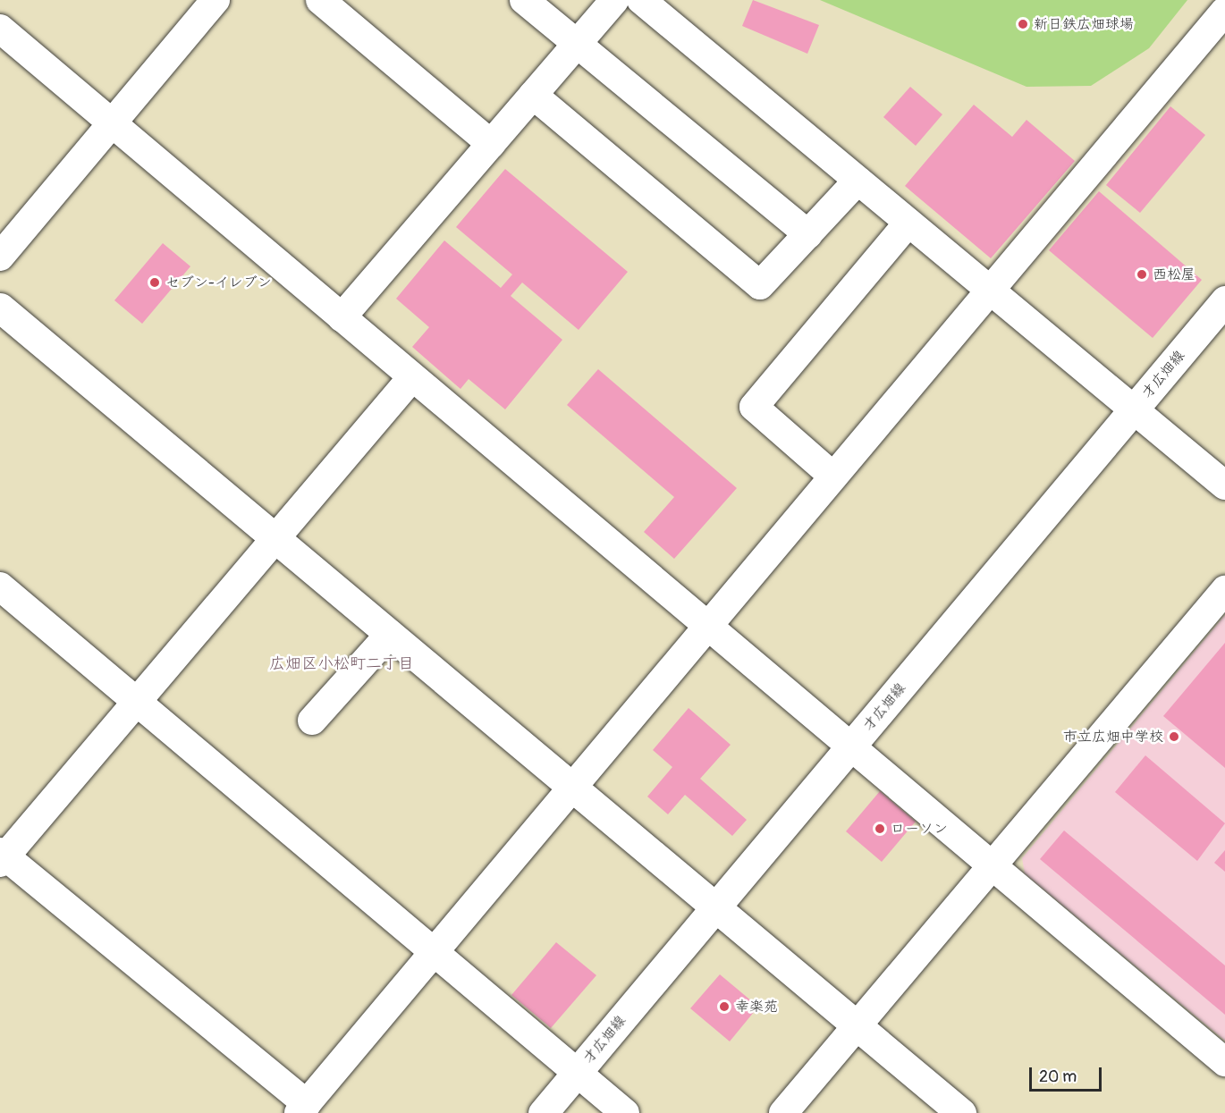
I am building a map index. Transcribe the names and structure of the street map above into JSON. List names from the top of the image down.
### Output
{
  "streets": {
    "street": ["才広畑線"]
  },
  "districts": ["広畑区小松町二丁目"],
  "places": [
    "新日鉄広畑球場",
    "西松屋",
    "セブン-イレブン",
    "市立広畑中学校",
    "ローソン",
    "幸楽苑"
  ],
  "scale_bar": "20 m"
}
